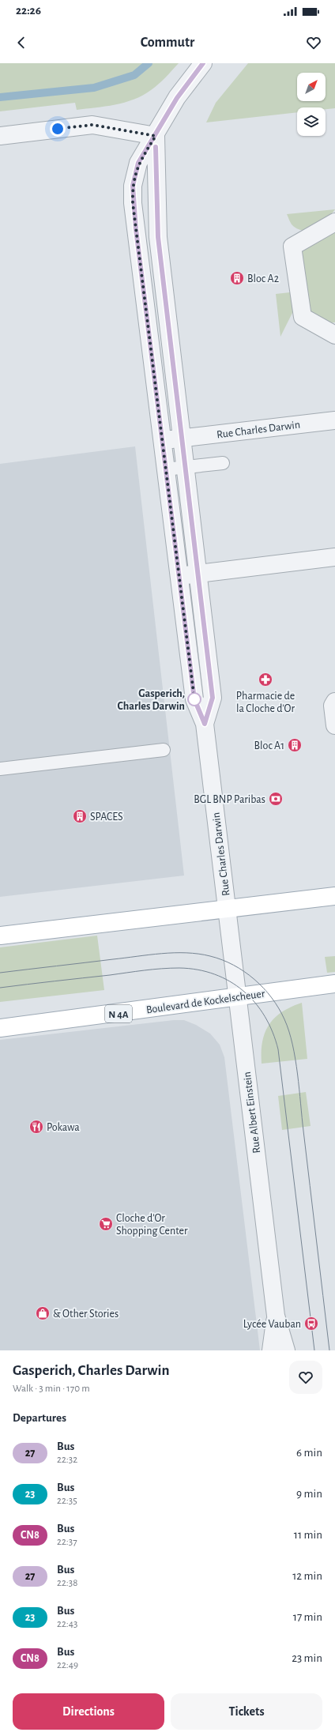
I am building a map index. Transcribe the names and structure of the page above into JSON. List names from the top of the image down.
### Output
{
  "streets": {
    "main road": ["Boulevard de Kockelscheuer", "N 4A"],
    "street": ["Rue Charles Darwin", "Rue Albert Einstein"]
  },
  "crossings": [
    ["Rue Charles Darwin", "Rue Albert Einstein"],
    ["Boulevard de Kockelscheuer", "Rue Albert Einstein"]
  ],
  "places": {
    "building": ["Bloc A2", "Bloc A1", "SPACES"],
    "pharmacy": ["Pharmacie de la Cloche d'Or"],
    "other": ["Gasperich, Charles Darwin"],
    "bank": ["BGL BNP Paribas"],
    "restaurant": ["Pokawa"],
    "supermarket": ["Cloche d’Or Shopping Center"],
    "shop": ["& Other Stories"],
    "bus stop": ["Lycée Vauban"]
  },
  "lines": ["bus line 27"],
  "north": "top right",
  "page": {
    "status": "22:26",
    "header": "Commutr",
    "heading": [
      ["Gasperich, Charles Darwin", "Walk · 3 min · 170 m"],
      "Departures"
    ],
    "list": [
      {
        "mark": "27",
        "name": "Bus",
        "note": "22:32",
        "value": "6 min"
      },
      {
        "mark": "23",
        "name": "Bus",
        "note": "22:35",
        "value": "9 min"
      },
      {
        "mark": "CN8",
        "name": "Bus",
        "note": "22:37",
        "value": "11 min"
      },
      {
        "mark": "27",
        "name": "Bus",
        "note": "22:38",
        "value": "12 min"
      },
      {
        "mark": "23",
        "name": "Bus",
        "note": "22:43",
        "value": "17 min"
      },
      {
        "mark": "CN8",
        "name": "Bus",
        "note": "22:49",
        "value": "23 min"
      }
    ],
    "buttons": ["Directions", "Tickets"]
  }
}
